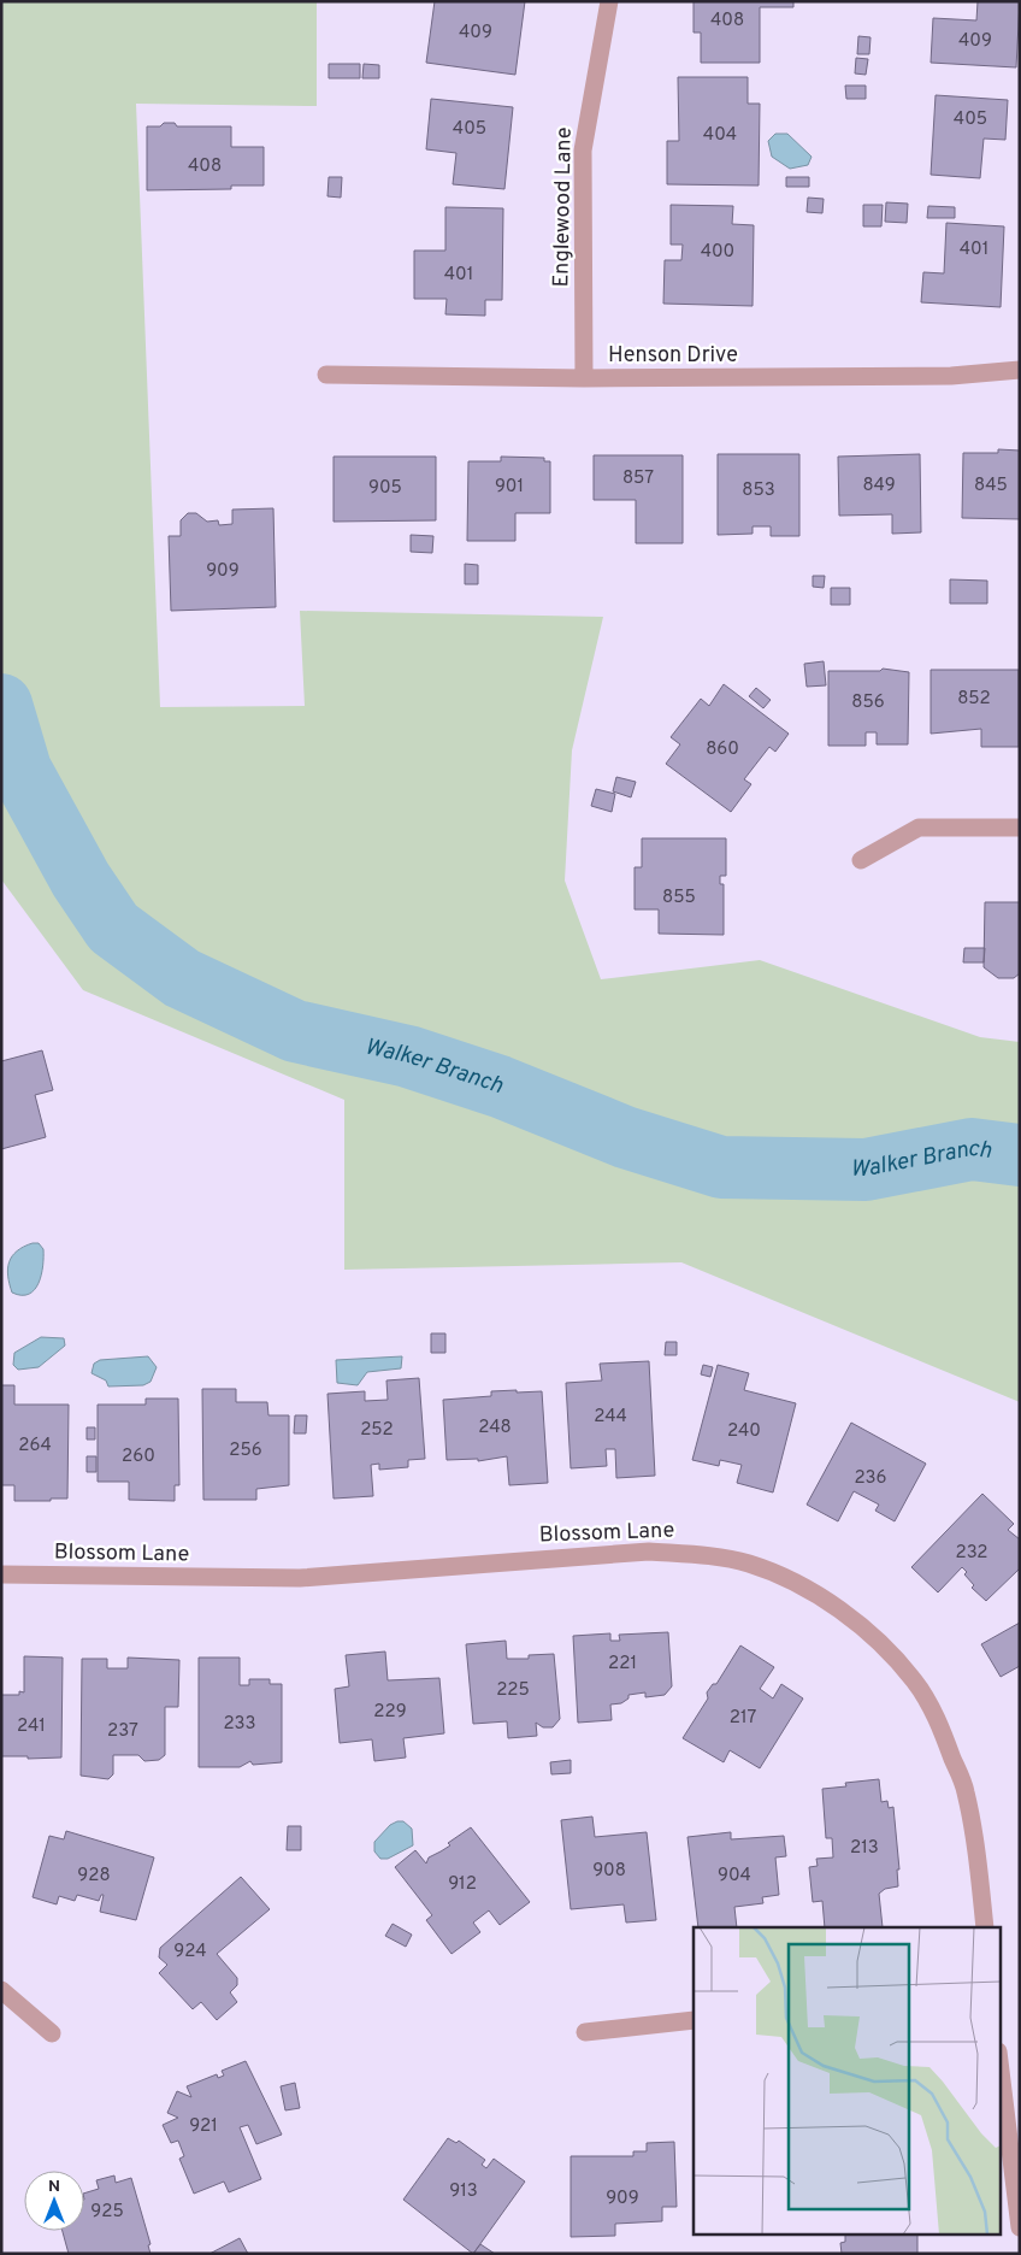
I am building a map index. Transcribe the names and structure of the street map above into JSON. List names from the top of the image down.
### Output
{
  "streets": {
    "street": ["Englewood Lane", "Henson Drive", "Blossom Lane"]
  },
  "crossings": [
    ["Englewood Lane", "Henson Drive"]
  ],
  "water": ["Walker Branch"],
  "house_numbers": [
    "408",
    "409",
    "409",
    "405",
    "405",
    "404",
    "408",
    "401",
    "400",
    "401",
    "857",
    "849",
    "845",
    "901",
    "905",
    "853",
    "909",
    "852",
    "856",
    "860",
    "855",
    "244",
    "248",
    "252",
    "240",
    "264",
    "256",
    "260",
    "236",
    "232",
    "221",
    "225",
    "229",
    "217",
    "233",
    "241",
    "237",
    "213",
    "908",
    "928",
    "904",
    "912",
    "924",
    "921",
    "913",
    "909",
    "925"
  ],
  "north": "top"
}
